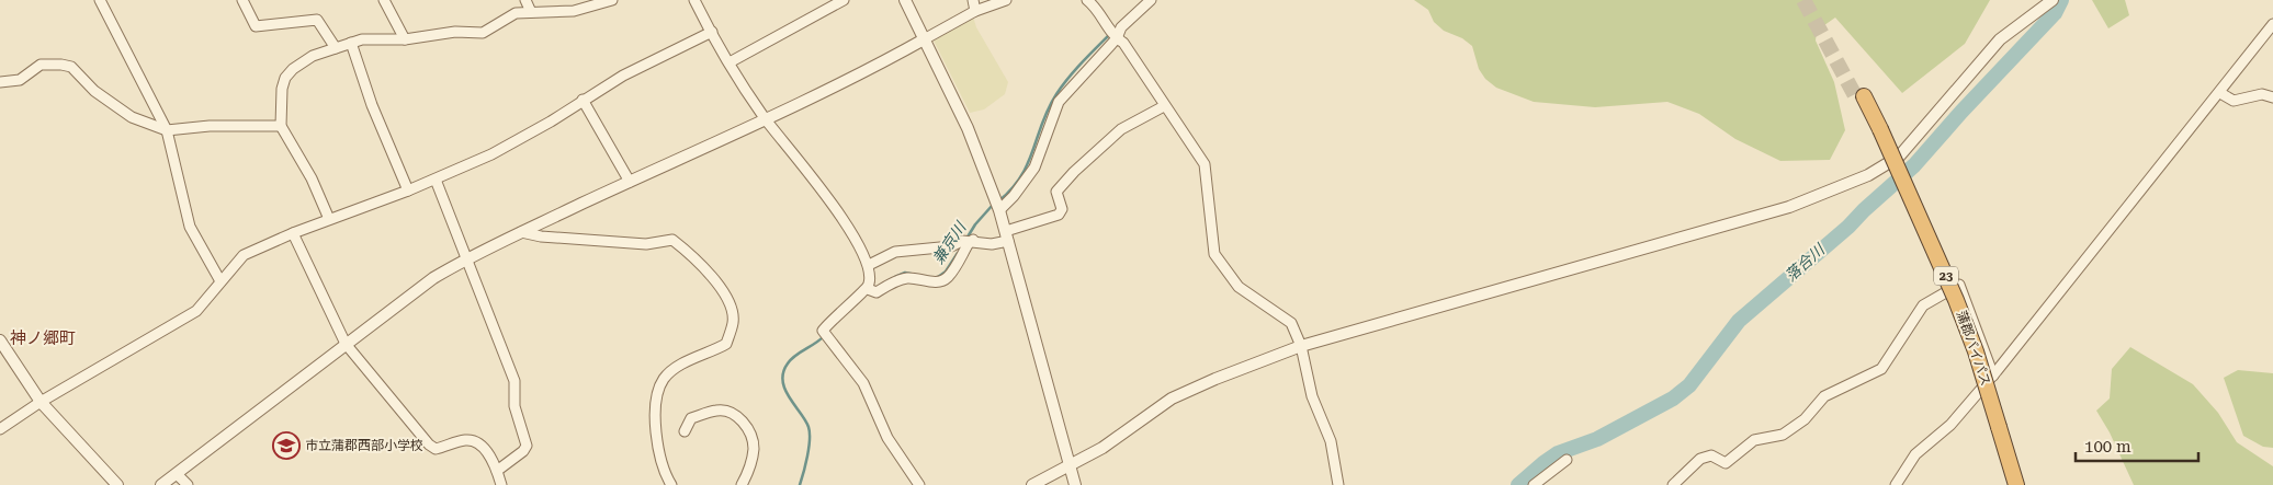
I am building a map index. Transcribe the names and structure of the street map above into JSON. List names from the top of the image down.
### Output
{
  "streets": {
    "highway": ["23", "蒲郡バイパス"]
  },
  "districts": ["神ノ郷町"],
  "water": ["兼京川", "落合川"],
  "places": {
    "school or university": ["市立蒲郡西部小学校"]
  },
  "scale_bar": "100 m"
}
